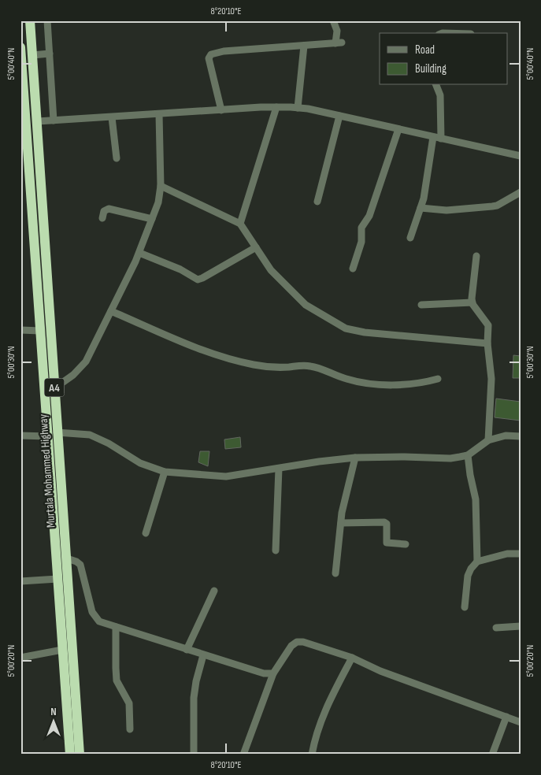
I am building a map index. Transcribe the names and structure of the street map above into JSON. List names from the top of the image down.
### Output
{
  "streets": {
    "highway": ["A4", "Murtala Mohammed Highway"]
  },
  "legend": ["Road", "Building"],
  "north": "top",
  "coordinates": [
    "8°20'10\"E",
    "5°00'40\"N",
    "5°00'30\"N",
    "5°00'20\"N"
  ]
}
